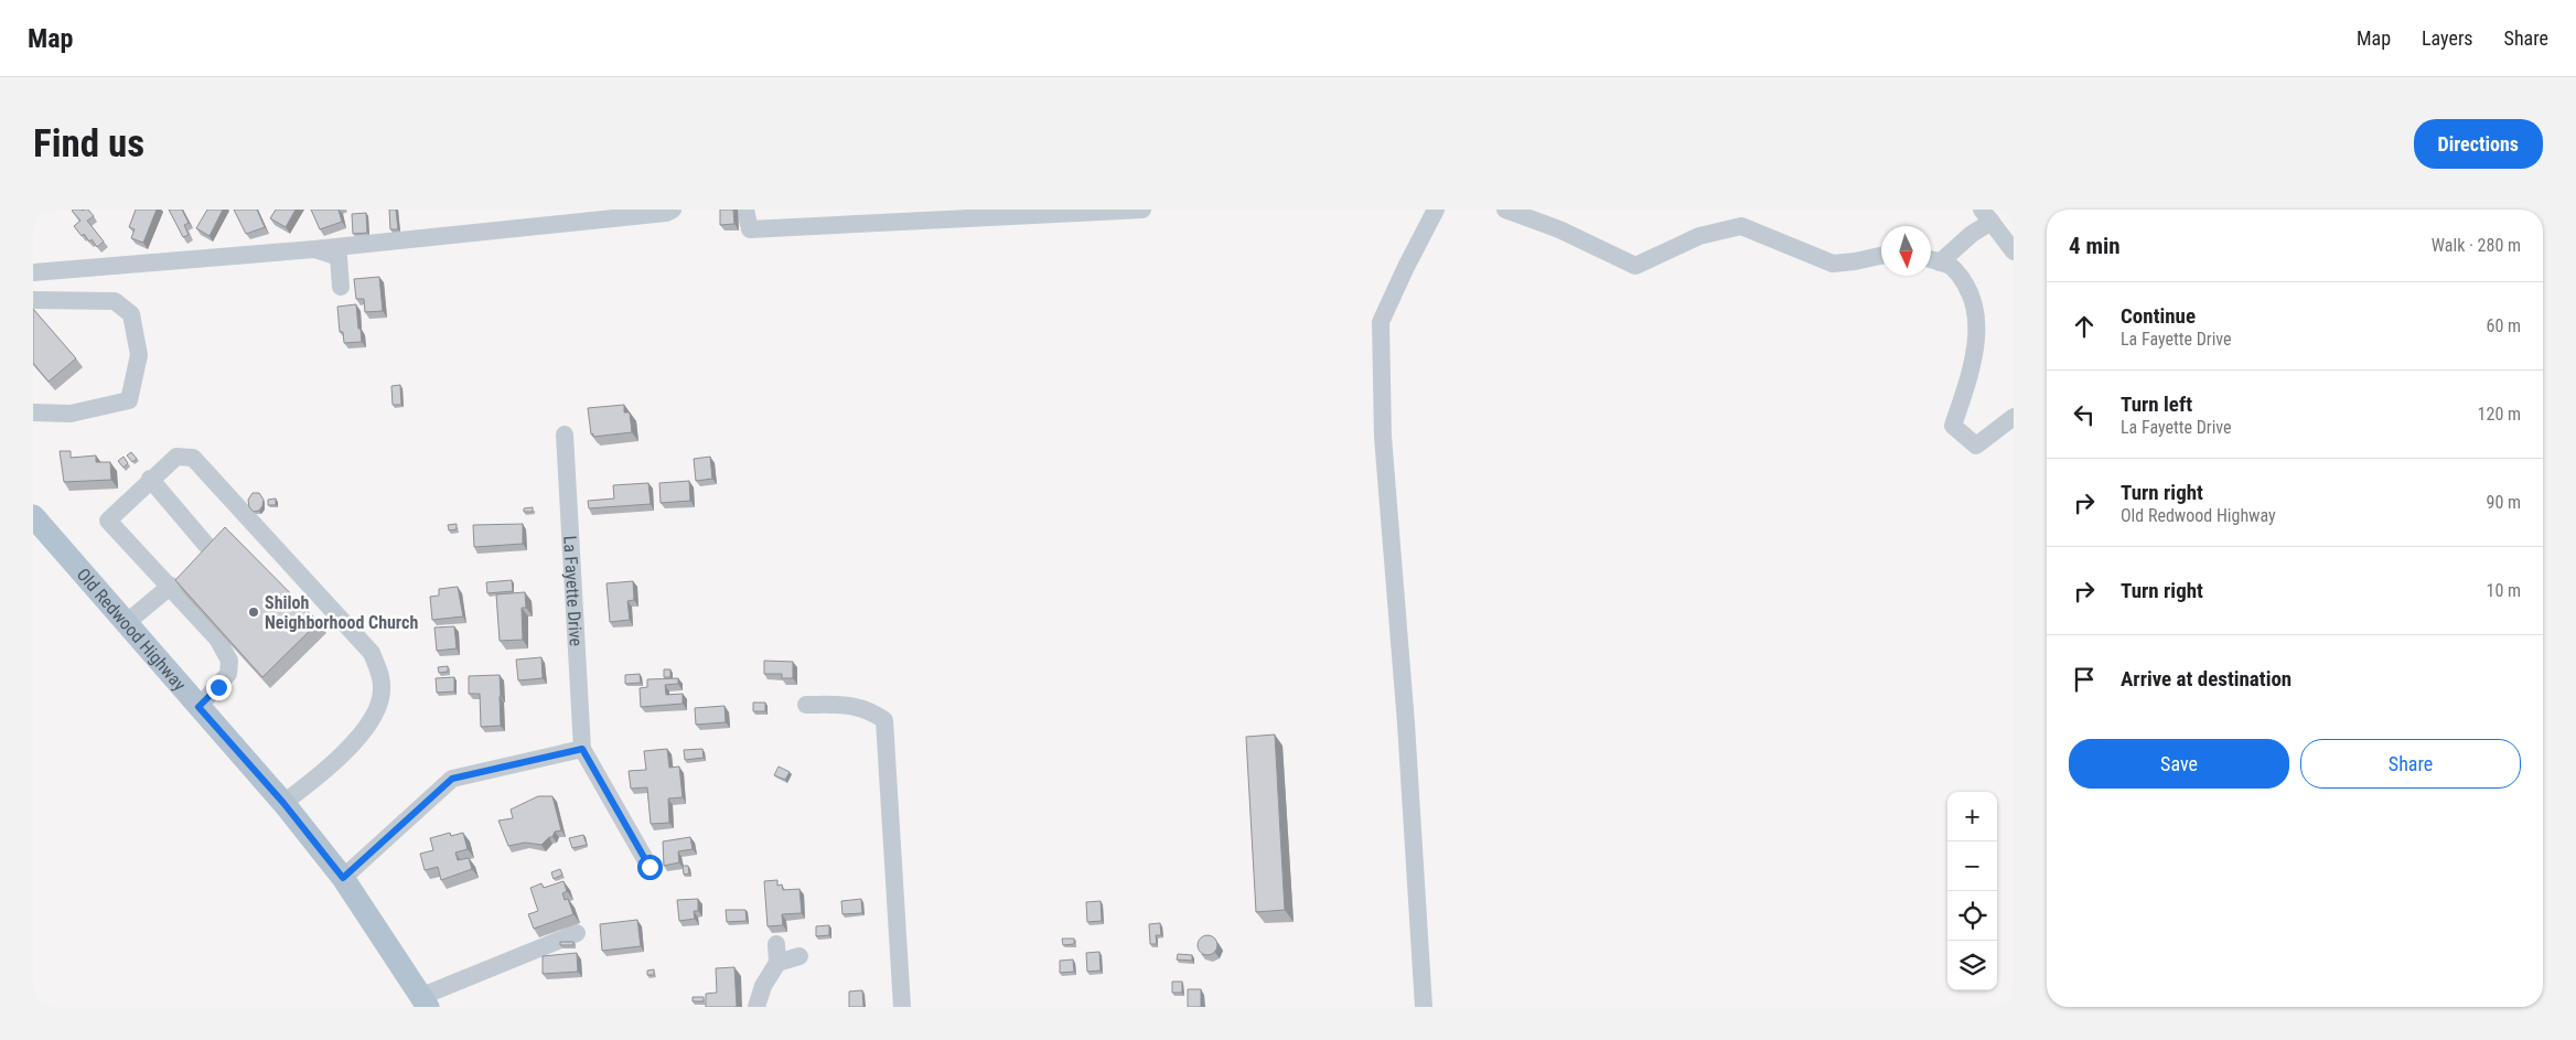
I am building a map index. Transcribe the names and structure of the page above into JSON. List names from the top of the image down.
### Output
{
  "streets": {
    "main road": ["Old Redwood Highway"],
    "street": ["La Fayette Drive"]
  },
  "places": ["Shiloh Neighborhood Church"],
  "north": "bottom",
  "page": {
    "header": "Map",
    "nav": ["Map", "Layers", "Share"],
    "buttons": [
      "Directions",
      ["Save", "Share"]
    ],
    "title": "Find us",
    "heading": ["4 min", "Walk · 280 m"],
    "list": [
      ["Continue", "La Fayette Drive", "60 m"],
      ["Turn left", "La Fayette Drive", "120 m"],
      ["Turn right", "Old Redwood Highway", "90 m"],
      ["Turn right", "10 m"],
      "Arrive at destination"
    ],
    "map_buttons": ["+", "−"]
  }
}
